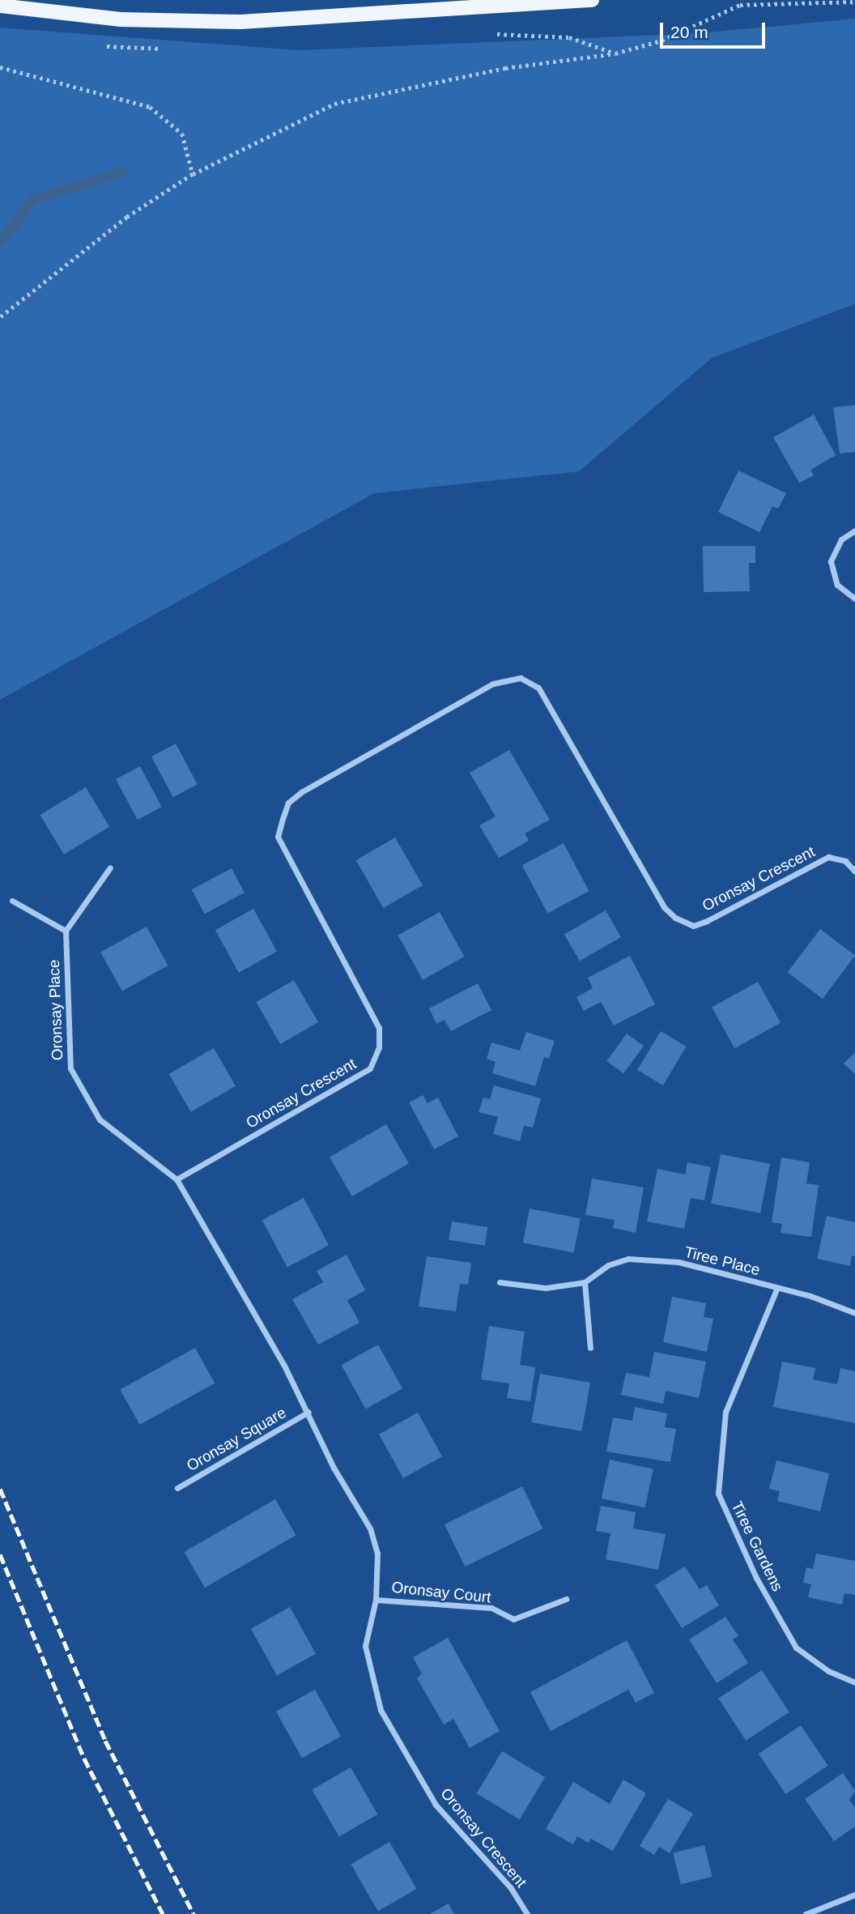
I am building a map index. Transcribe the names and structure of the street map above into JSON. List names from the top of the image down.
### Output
{
  "streets": {
    "street": [
      "Oronsay Crescent",
      "Oronsay Place",
      "Tiree Place",
      "Oronsay Square",
      "Tiree Gardens",
      "Oronsay Court"
    ]
  },
  "crossings": [
    ["Oronsay Crescent", "Oronsay Place"],
    ["Oronsay Crescent", "Oronsay Square"],
    ["Oronsay Crescent", "Oronsay Court"],
    ["Tiree Place", "Tiree Gardens"]
  ],
  "scale_bar": "20 m"
}
